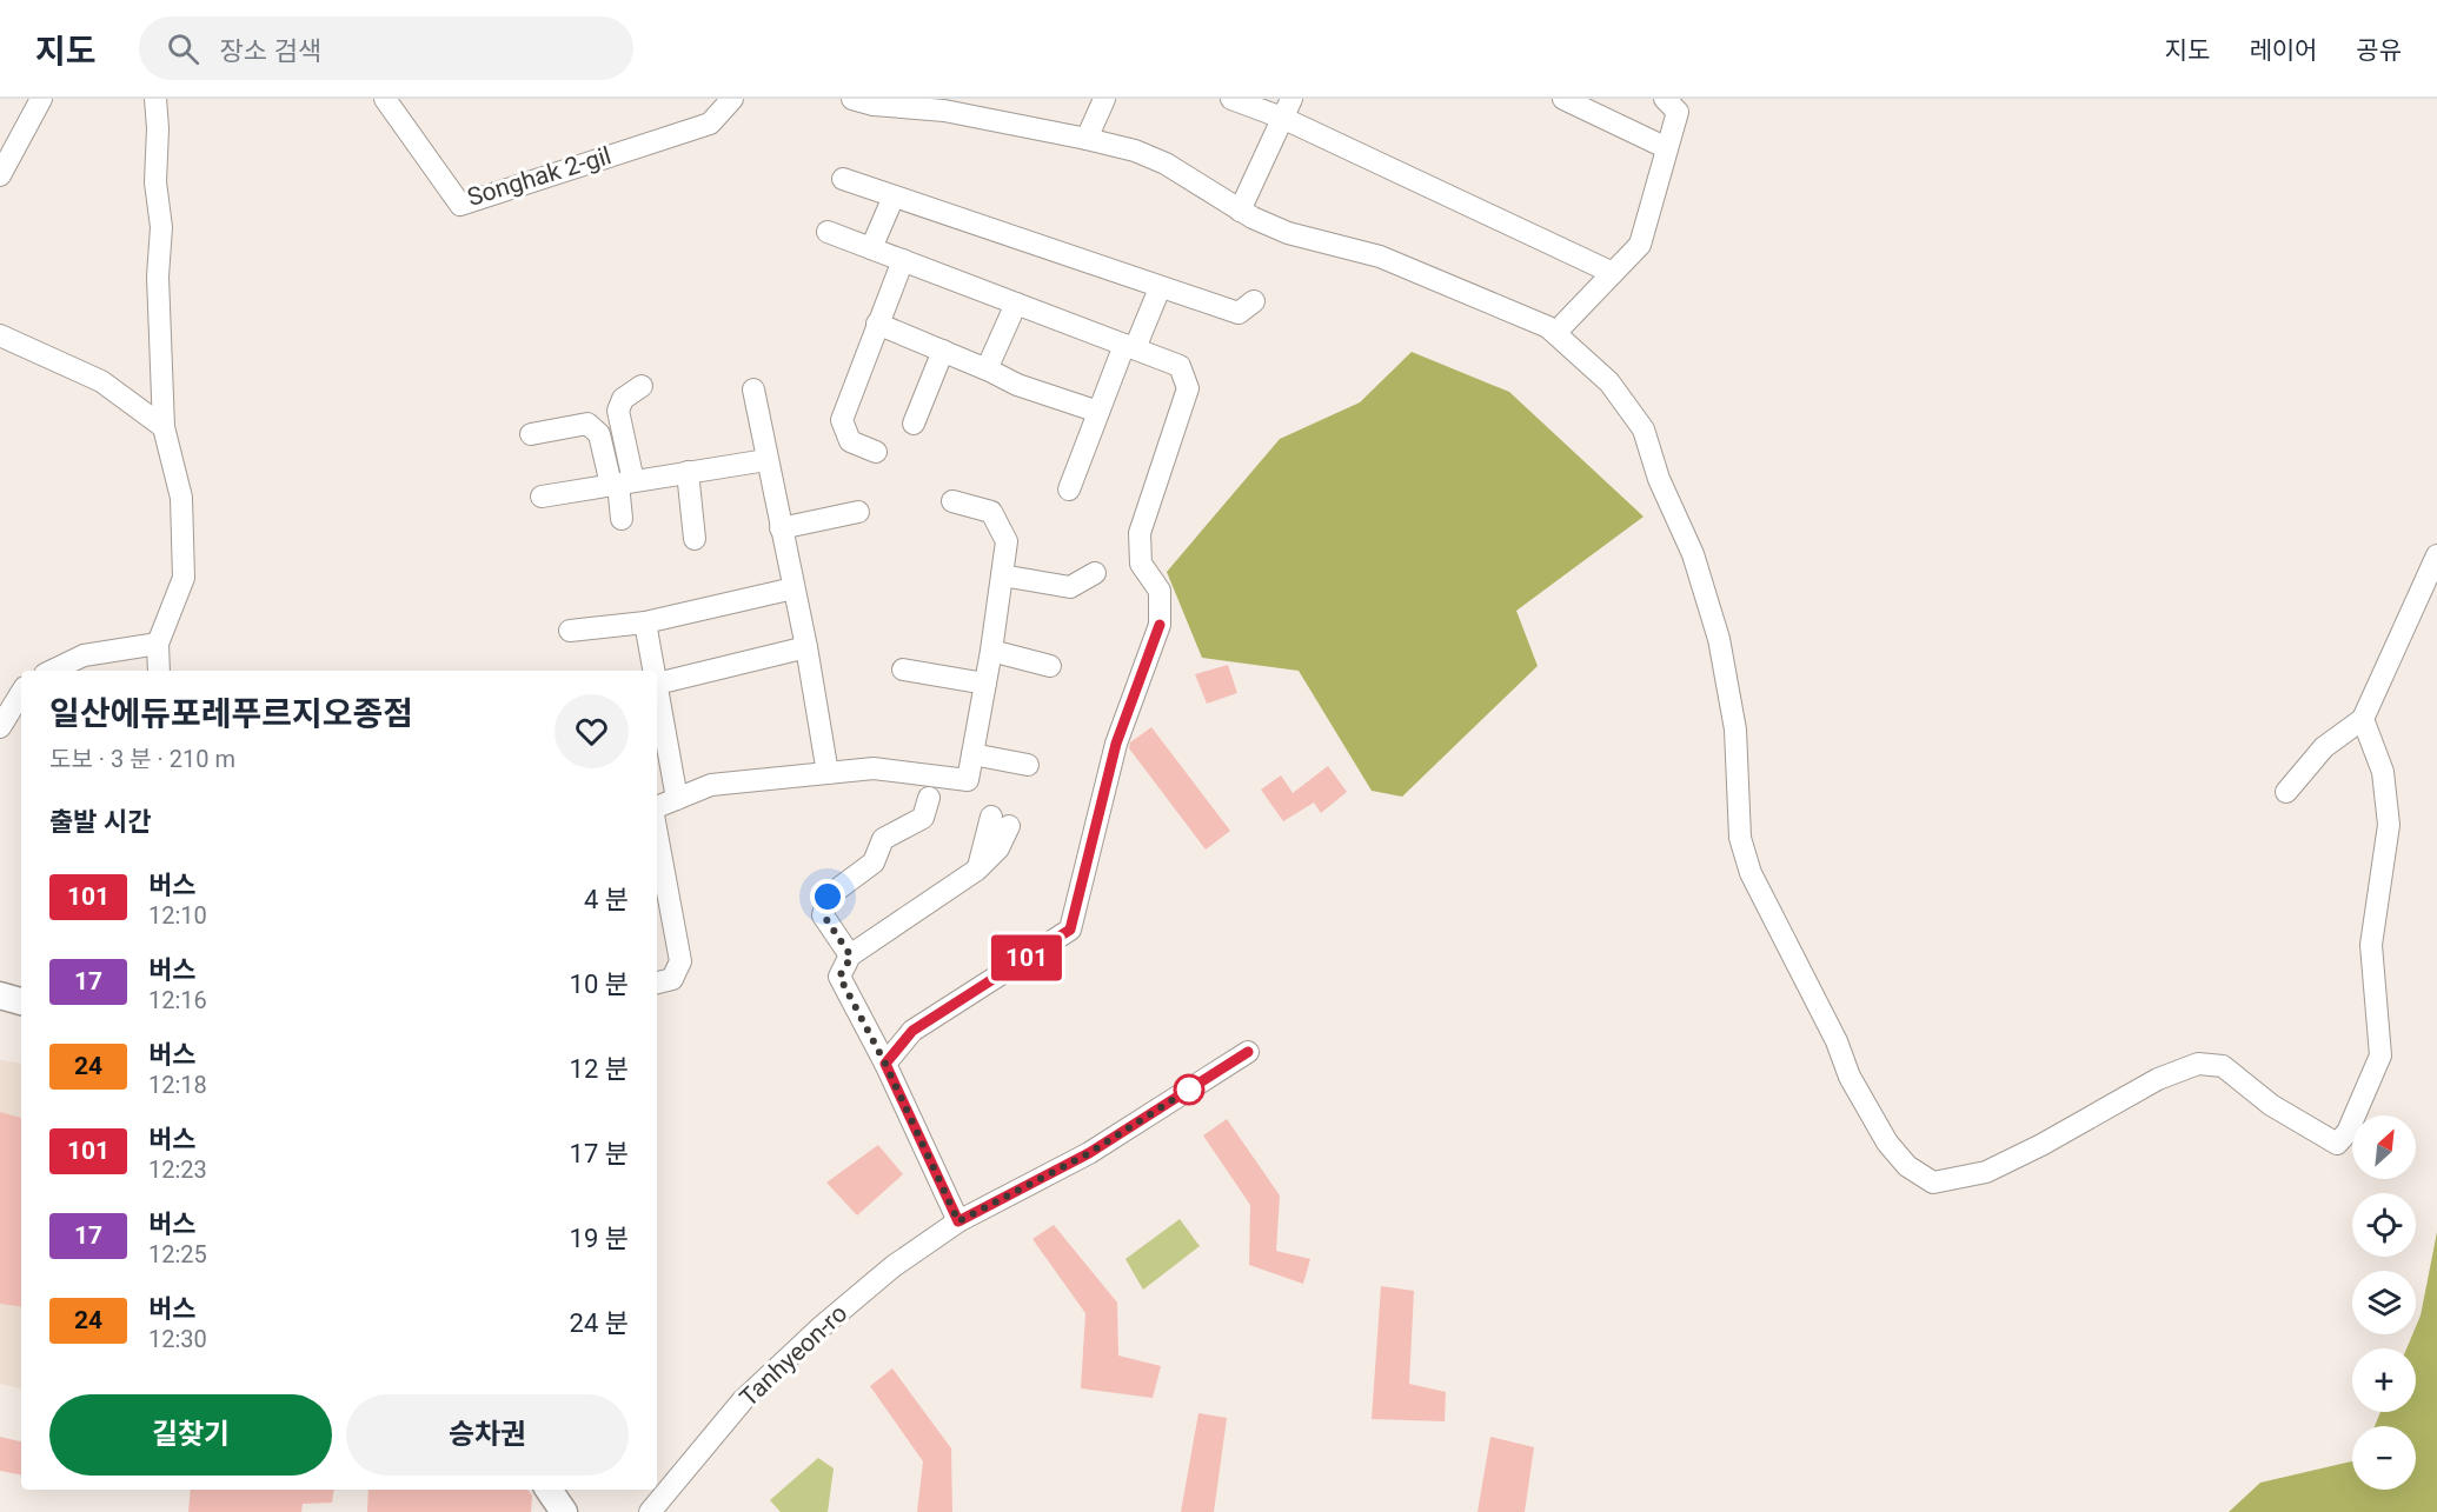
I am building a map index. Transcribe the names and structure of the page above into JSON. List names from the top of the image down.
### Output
{
  "streets": {
    "street": ["Songhak 2-gil", "Tanhyeon-ro"]
  },
  "lines": ["bus line 101"],
  "north": "top right",
  "page": {
    "header": "지도",
    "search": "장소 검색",
    "nav": ["지도", "레이어", "공유"],
    "on_map": "101",
    "heading": [
      ["일산에듀포레푸르지오종점", "도보 · 3 분 · 210 m"],
      "출발 시간"
    ],
    "list": [
      {
        "mark": "101",
        "name": "버스",
        "note": "12:10",
        "value": "4 분"
      },
      {
        "mark": "17",
        "name": "버스",
        "note": "12:16",
        "value": "10 분"
      },
      {
        "mark": "24",
        "name": "버스",
        "note": "12:18",
        "value": "12 분"
      },
      {
        "mark": "101",
        "name": "버스",
        "note": "12:23",
        "value": "17 분"
      },
      {
        "mark": "17",
        "name": "버스",
        "note": "12:25",
        "value": "19 분"
      },
      {
        "mark": "24",
        "name": "버스",
        "note": "12:30",
        "value": "24 분"
      }
    ],
    "map_buttons": ["+", "−"],
    "buttons": ["길찾기", "승차권"]
  }
}
